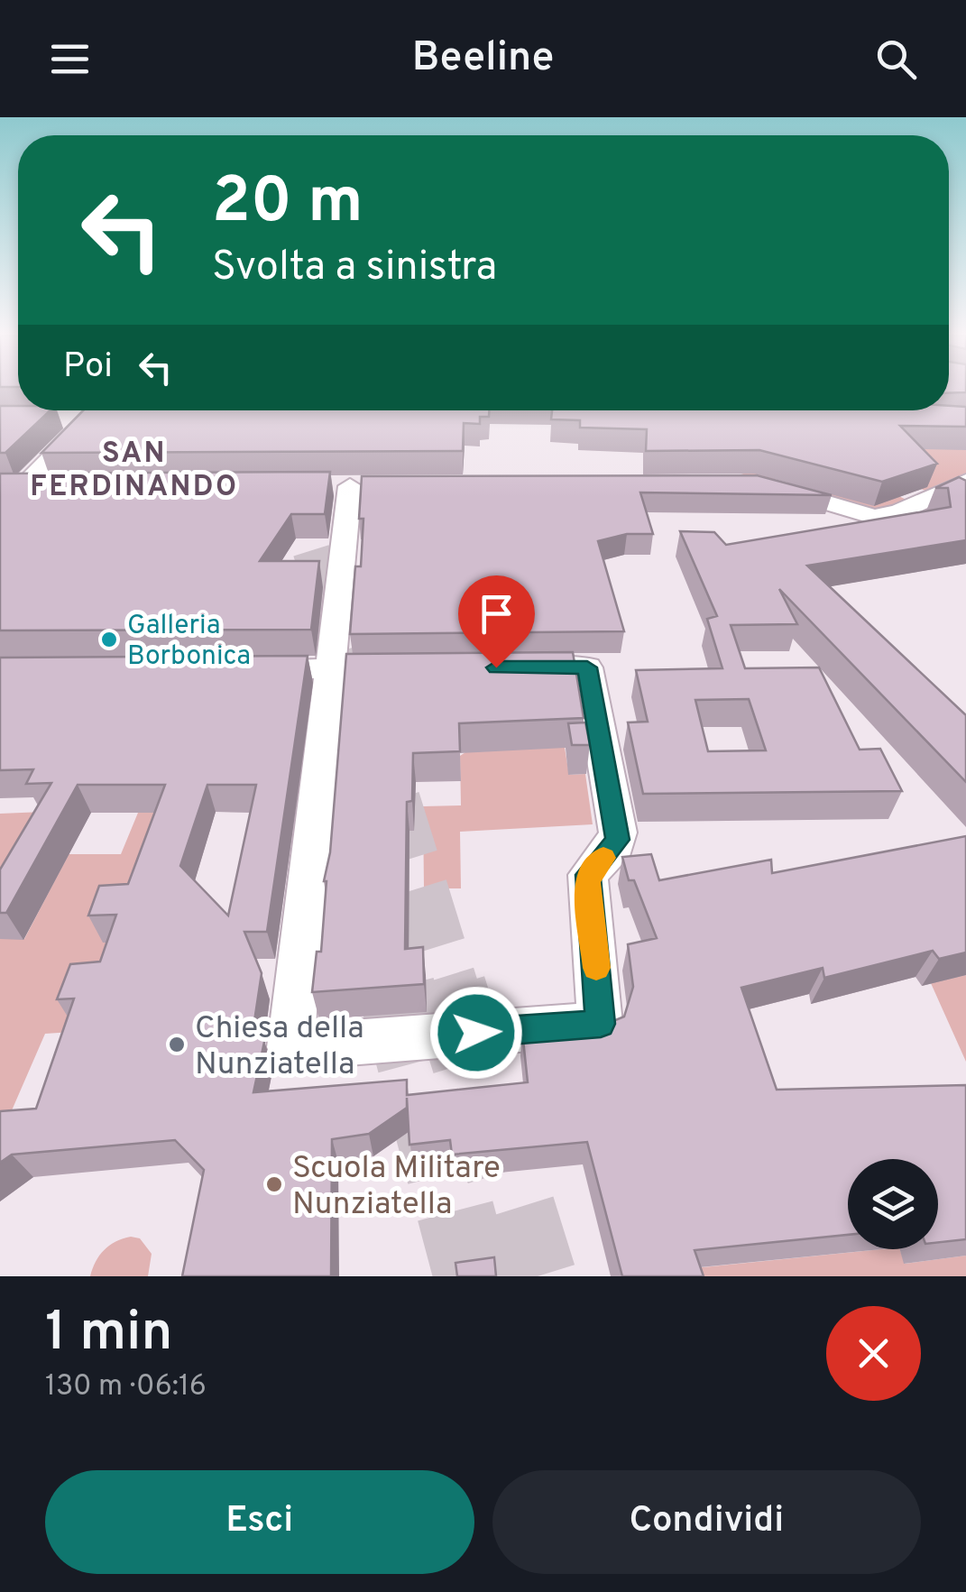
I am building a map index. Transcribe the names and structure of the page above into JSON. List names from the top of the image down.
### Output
{
  "districts": ["SAN FERDINANDO"],
  "places": ["Galleria Borbonica", "Chiesa della Nunziatella", "Scuola Militare Nunziatella"],
  "page": {
    "header": "Beeline",
    "turn": ["20 m", "Svolta a sinistra"],
    "then": "Poi",
    "heading": ["1 min", "130 m · 06:16"],
    "buttons": ["Esci", "Condividi"]
  }
}
